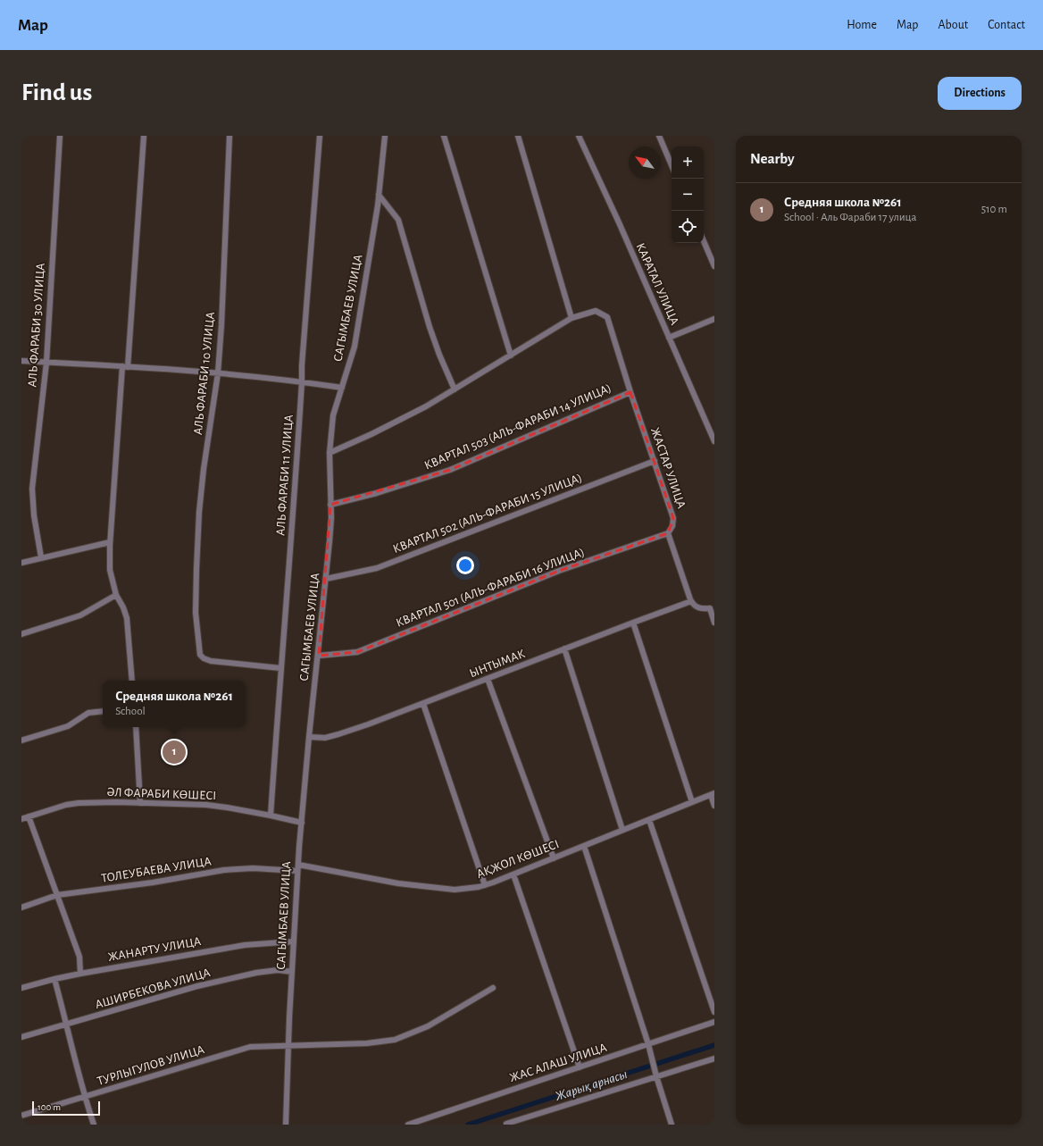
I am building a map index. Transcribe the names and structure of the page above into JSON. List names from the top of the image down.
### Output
{
  "streets": {
    "street": [
      "КАРАТАЛ УЛИЦА",
      "САГЫМБАЕВ УЛИЦА",
      "АЛЬ ФАРАБИ 30 УЛИЦА",
      "АЛЬ ФАРАБИ 10 УЛИЦА",
      "КВАРТАЛ 503 (АЛЬ-ФАРАБИ 14 УЛИЦА)",
      "ЖАСТАР УЛИЦА",
      "АЛЬ ФАРАБИ 11 УЛИЦА",
      "КВАРТАЛ 502 (АЛЬ-ФАРАБИ 15 УЛИЦА)",
      "КВАРТАЛ 501 (АЛЬ-ФАРАБИ 16 УЛИЦА)",
      "ЫНТЫМАК",
      "ӘЛ ФАРАБИ КӨШЕСІ",
      "АҚЖОЛ КӨШЕСІ",
      "ТОЛЕУБАЕВА УЛИЦА",
      "ЖАНАРТУ УЛИЦА",
      "АШИРБЕКОВА УЛИЦА",
      "ЖАС АЛАШ УЛИЦА",
      "ТУРЛЫГУЛОВ УЛИЦА"
    ]
  },
  "crossings": [
    ["САГЫМБАЕВ УЛИЦА", "КВАРТАЛ 503 (АЛЬ-ФАРАБИ 14 УЛИЦА)"],
    ["САГЫМБАЕВ УЛИЦА", "КВАРТАЛ 502 (АЛЬ-ФАРАБИ 15 УЛИЦА)"],
    ["САГЫМБАЕВ УЛИЦА", "КВАРТАЛ 501 (АЛЬ-ФАРАБИ 16 УЛИЦА)"],
    ["САГЫМБАЕВ УЛИЦА", "ЫНТЫМАК"],
    ["САГЫМБАЕВ УЛИЦА", "ӘЛ ФАРАБИ КӨШЕСІ"],
    ["САГЫМБАЕВ УЛИЦА", "АҚЖОЛ КӨШЕСІ"],
    ["САГЫМБАЕВ УЛИЦА", "ТОЛЕУБАЕВА УЛИЦА"],
    ["САГЫМБАЕВ УЛИЦА", "ЖАНАРТУ УЛИЦА"],
    ["САГЫМБАЕВ УЛИЦА", "АШИРБЕКОВА УЛИЦА"],
    ["САГЫМБАЕВ УЛИЦА", "ТУРЛЫГУЛОВ УЛИЦА"],
    ["АЛЬ ФАРАБИ 10 УЛИЦА", "АЛЬ ФАРАБИ 11 УЛИЦА"],
    ["КВАРТАЛ 503 (АЛЬ-ФАРАБИ 14 УЛИЦА)", "ЖАСТАР УЛИЦА"],
    ["ЖАСТАР УЛИЦА", "КВАРТАЛ 502 (АЛЬ-ФАРАБИ 15 УЛИЦА)"],
    ["ЖАСТАР УЛИЦА", "КВАРТАЛ 501 (АЛЬ-ФАРАБИ 16 УЛИЦА)"],
    ["АЛЬ ФАРАБИ 11 УЛИЦА", "ӘЛ ФАРАБИ КӨШЕСІ"]
  ],
  "water": ["Жарық арнасы"],
  "scale_bar": "100 m",
  "north": "top left",
  "page": {
    "header": "Map",
    "nav": [
      "Home",
      "Map",
      "About",
      "Contact"
    ],
    "buttons": "Directions",
    "title": "Find us",
    "heading": "Nearby",
    "map_buttons": ["+", "−"],
    "list": [
      {
        "mark": "1",
        "name": "Средняя школа №261",
        "note": "School · Аль Фараби 17 улица",
        "value": "510 m"
      }
    ],
    "popup": ["Средняя школа №261", "School"],
    "pins": "1",
    "scale": "100 m"
  }
}
